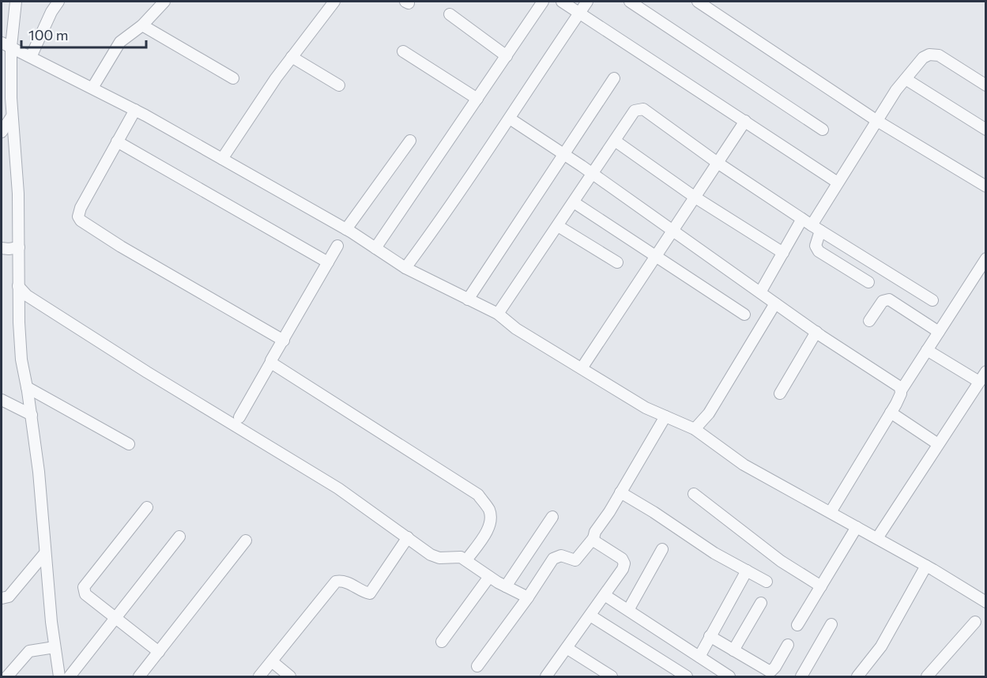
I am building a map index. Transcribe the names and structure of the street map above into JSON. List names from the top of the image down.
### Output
{
  "scale_bar": "100 m"
}
